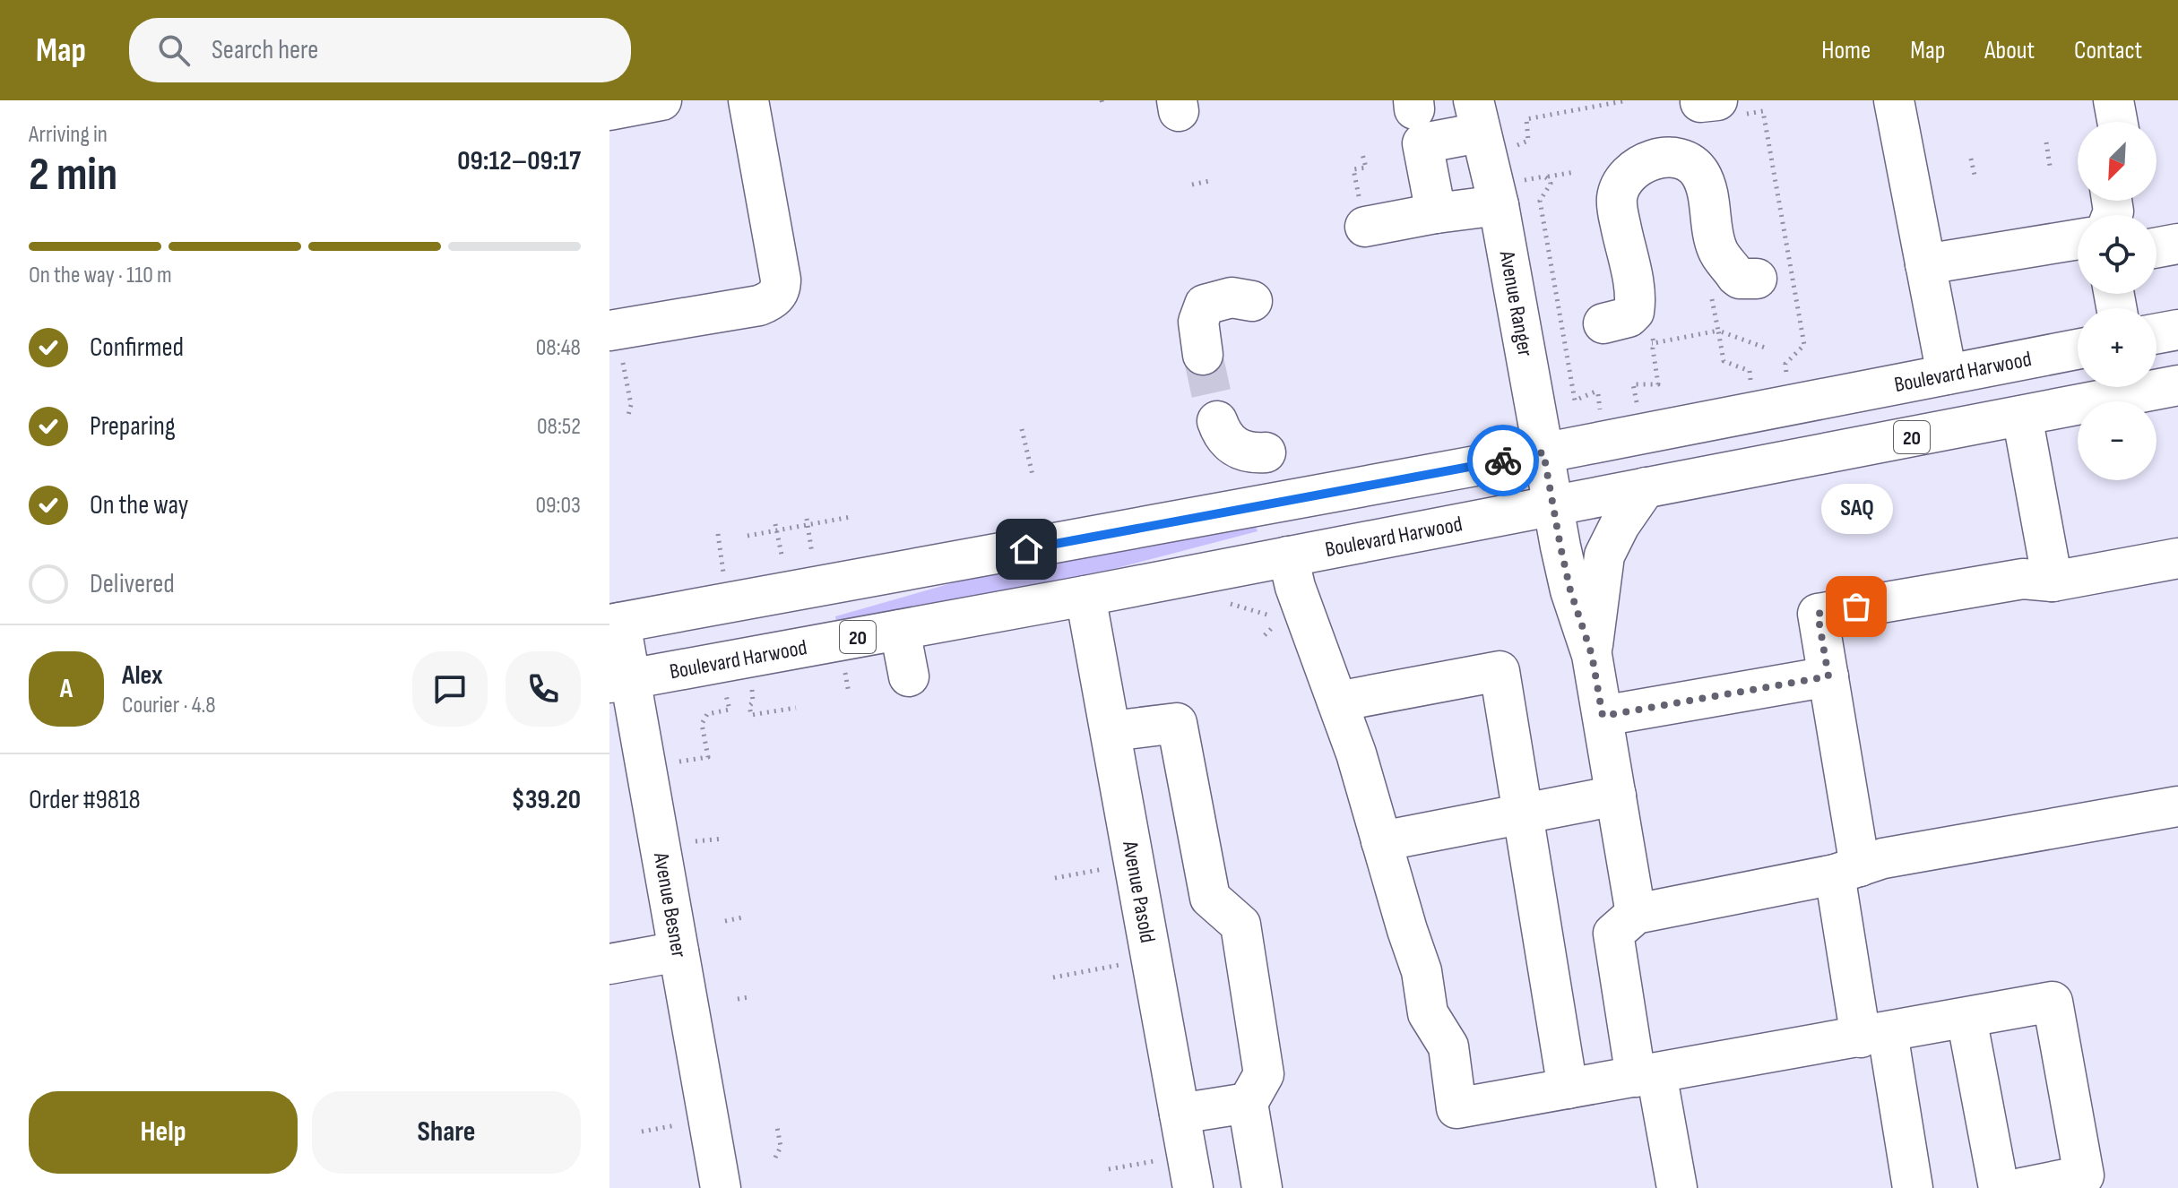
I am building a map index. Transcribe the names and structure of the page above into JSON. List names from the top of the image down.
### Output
{
  "streets": {
    "main road": [
      "Avenue Ranger",
      "Boulevard Harwood",
      "20",
      "Avenue Pasold",
      "Avenue Besner"
    ]
  },
  "crossings": [
    ["Avenue Ranger", "Boulevard Harwood"],
    ["Boulevard Harwood", "Avenue Pasold"],
    ["Boulevard Harwood", "Avenue Besner"]
  ],
  "places": ["SAQ"],
  "north": "bottom left",
  "page": {
    "header": "Map",
    "search": "Search here",
    "nav": [
      "Home",
      "Map",
      "About",
      "Contact"
    ],
    "heading": ["2 min", "Arriving in", "09:12–09:17"],
    "panel": [
      "Alex",
      "Courier · 4.8",
      "Order #9818",
      "$39.20"
    ],
    "map_buttons": ["+", "−"],
    "bar": "On the way · 110 m",
    "list": [
      ["Confirmed", "08:48"],
      ["Preparing", "08:52"],
      ["On the way", "09:03"],
      "Delivered"
    ],
    "bubble": "SAQ",
    "round": "A",
    "buttons": ["Help", "Share"]
  }
}
